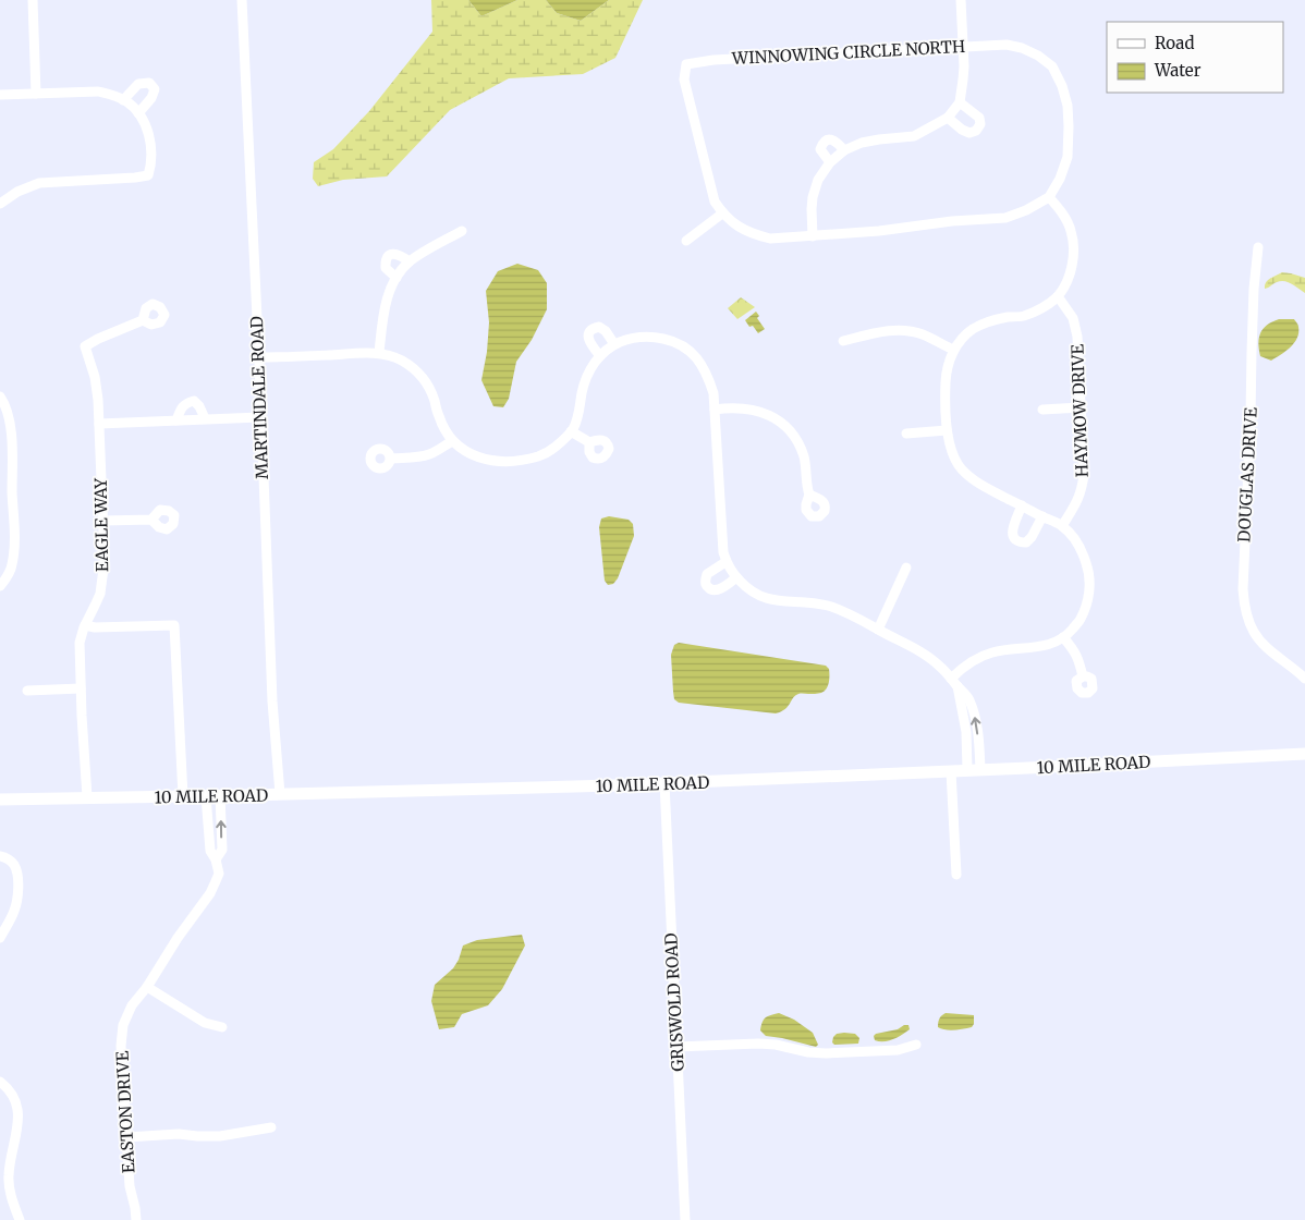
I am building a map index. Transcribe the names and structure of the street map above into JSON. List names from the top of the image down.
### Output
{
  "streets": {
    "main road": ["10 MILE ROAD"],
    "street": [
      "WINNOWING CIRCLE NORTH",
      "MARTINDALE ROAD",
      "HAYMOW DRIVE",
      "DOUGLAS DRIVE",
      "EAGLE WAY",
      "GRISWOLD ROAD",
      "EASTON DRIVE"
    ]
  },
  "crossings": [
    ["MARTINDALE ROAD", "10 MILE ROAD"],
    ["EAGLE WAY", "10 MILE ROAD"],
    ["10 MILE ROAD", "GRISWOLD ROAD"],
    ["10 MILE ROAD", "EASTON DRIVE"]
  ],
  "legend": ["Road", "Water"]
}
